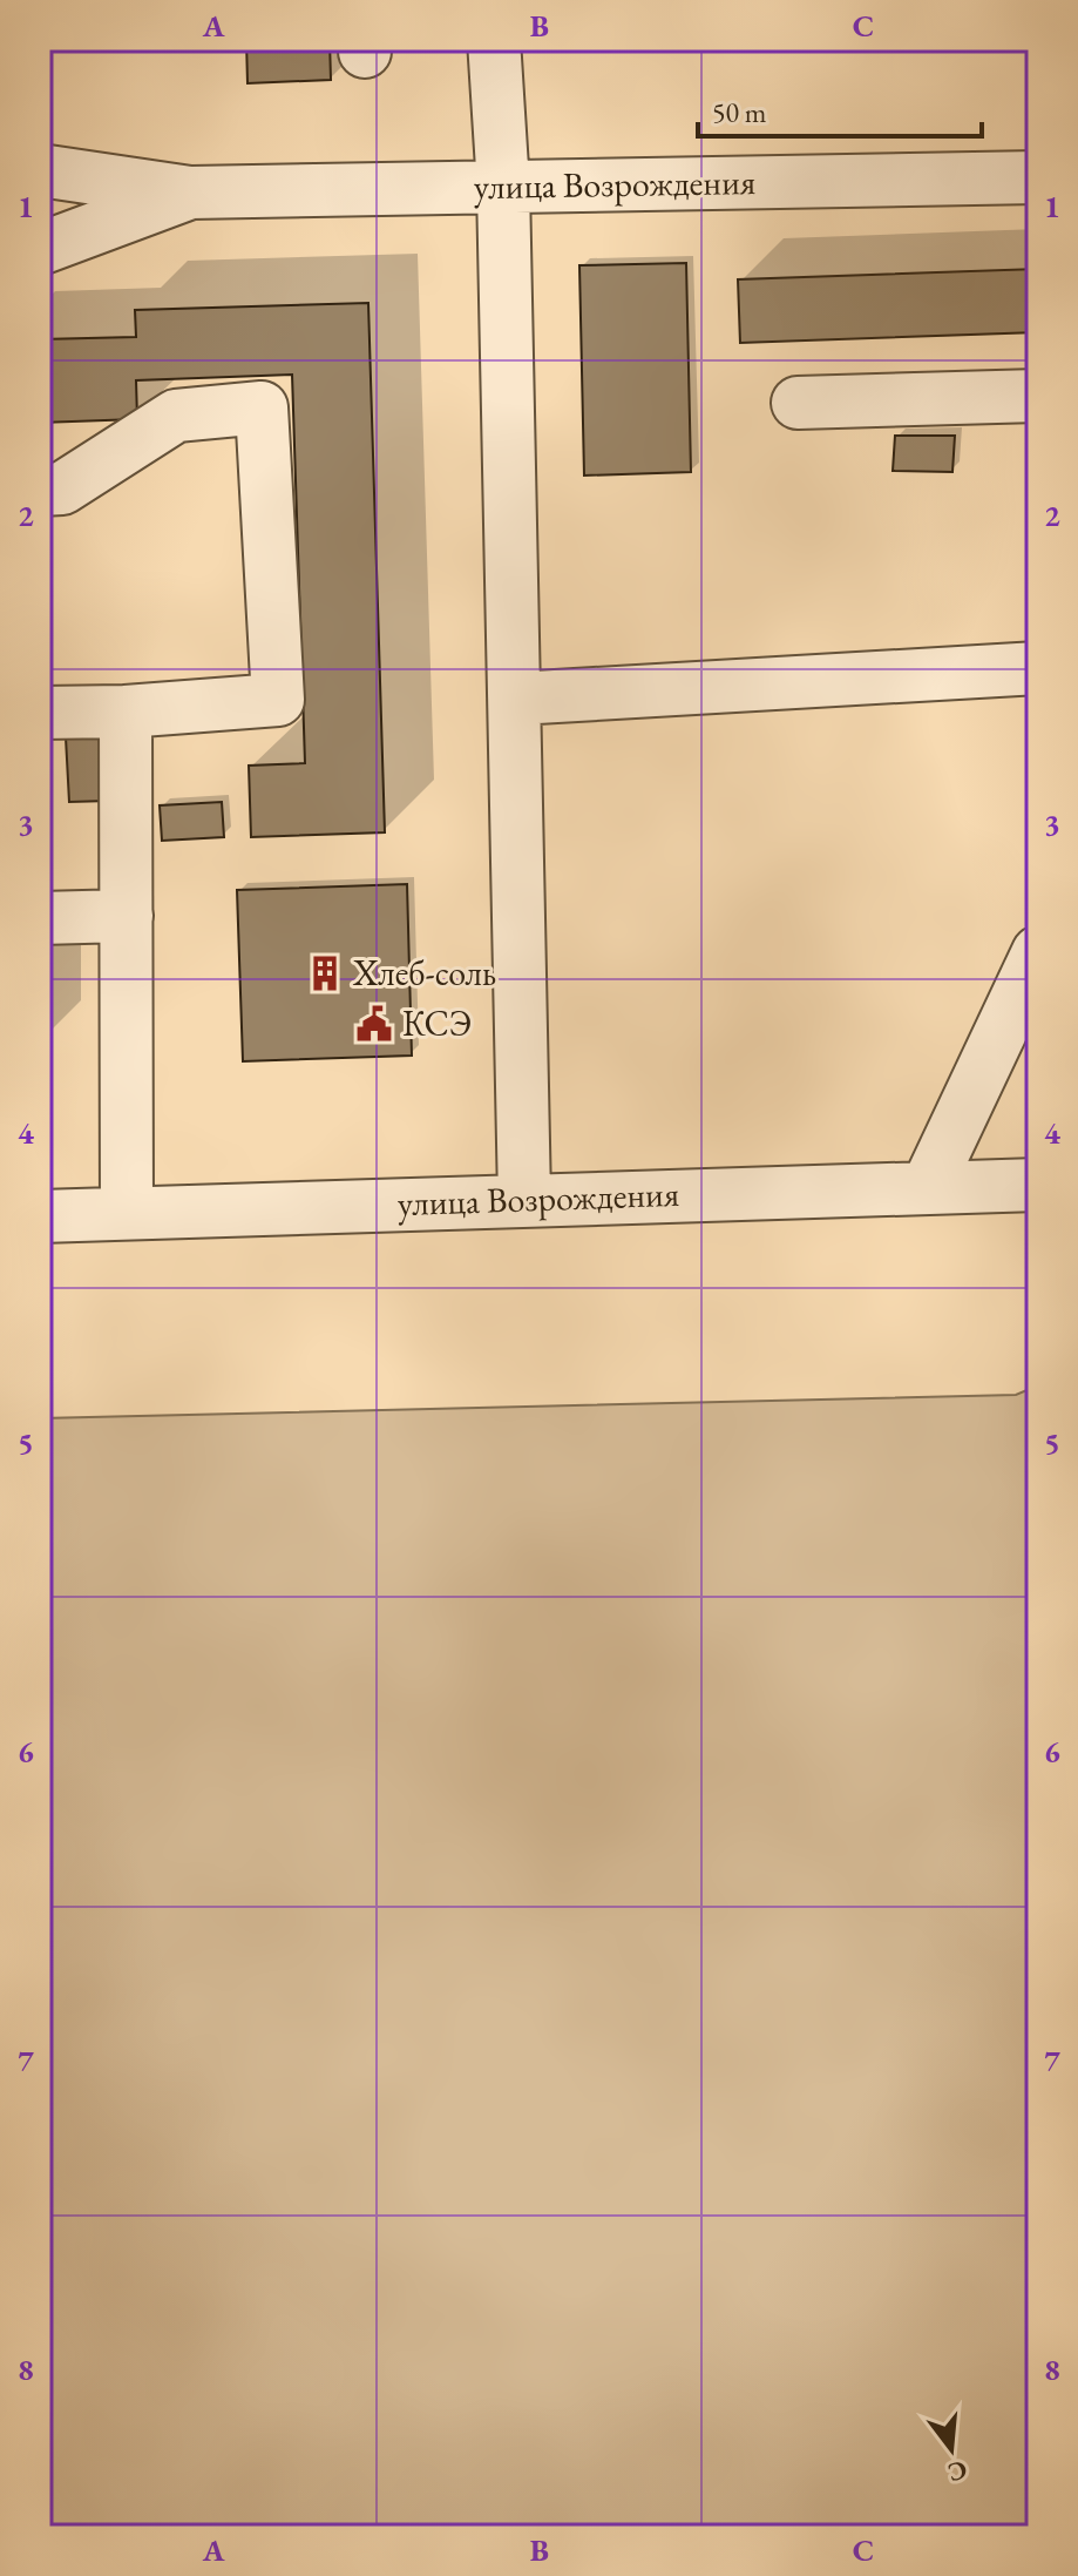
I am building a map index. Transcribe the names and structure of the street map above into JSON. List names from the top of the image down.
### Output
{
  "streets": {
    "street": ["улица Возрождения"]
  },
  "places": {
    "building": ["Хлеб-соль"],
    "public building": ["КСЭ"]
  },
  "scale_bar": "50 m",
  "north": "bottom",
  "grid": {
    "columns": ["A", "B", "C"],
    "rows": [
      "1",
      "2",
      "3",
      "4",
      "5",
      "6",
      "7",
      "8"
    ]
  }
}
